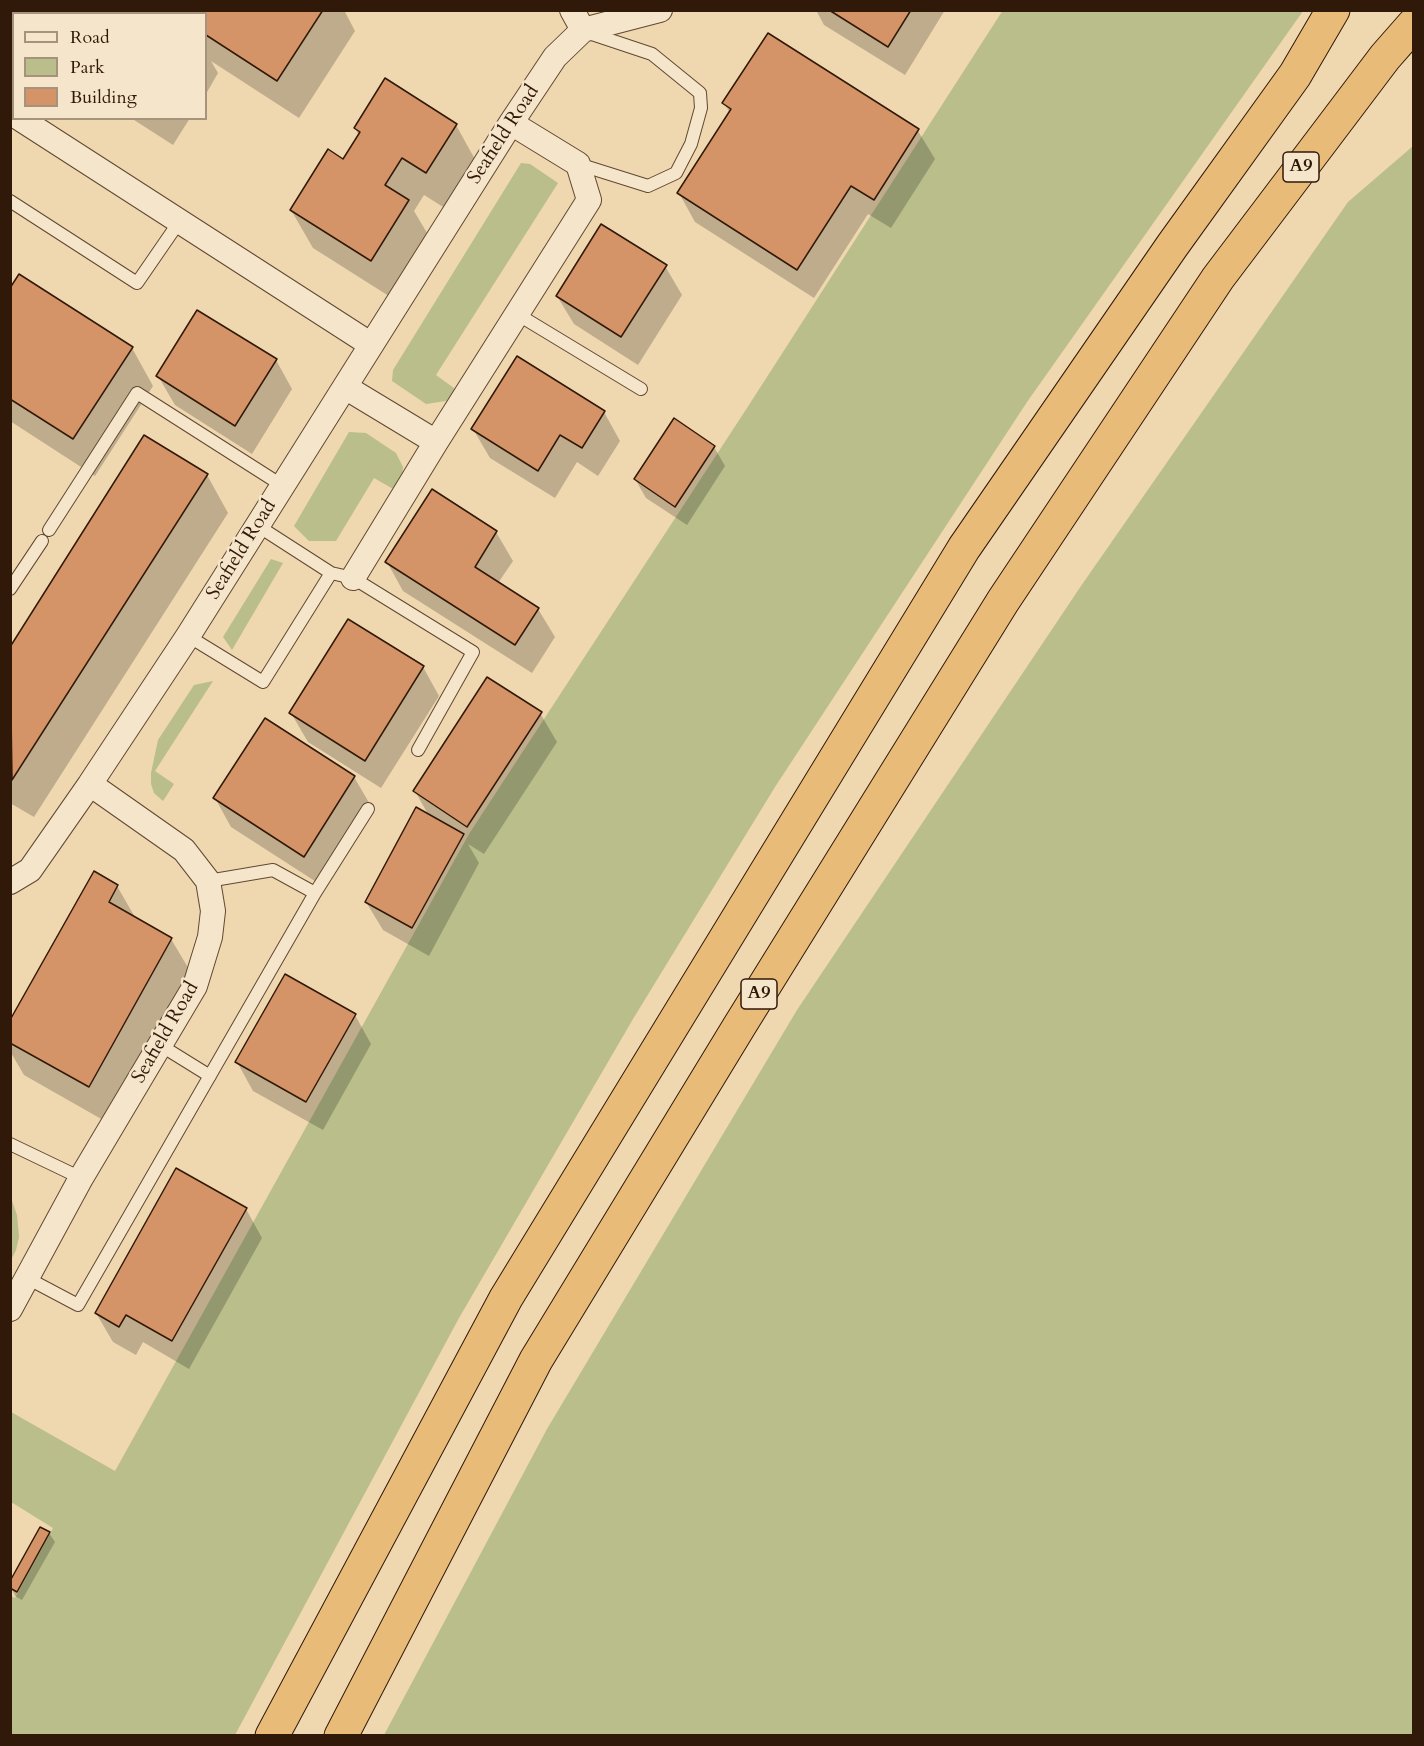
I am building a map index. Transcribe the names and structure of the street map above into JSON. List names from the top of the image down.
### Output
{
  "streets": {
    "highway": ["A9"],
    "street": ["Seafield Road"]
  },
  "legend": ["Road", "Park", "Building"]
}
